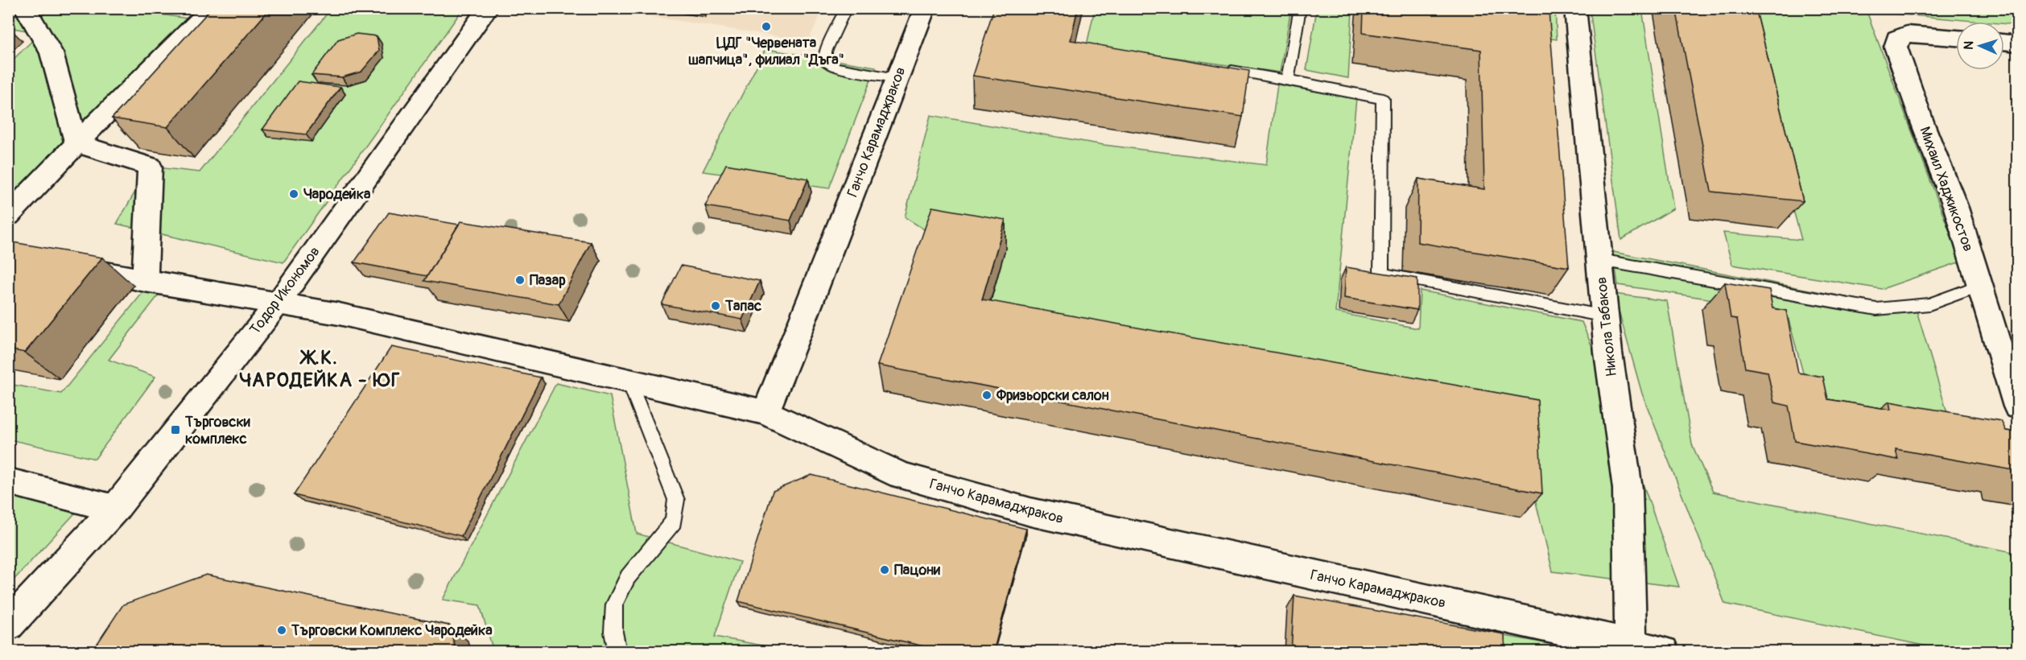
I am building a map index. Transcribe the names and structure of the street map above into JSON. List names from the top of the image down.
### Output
{
  "streets": {
    "street": [
      "Ганчо Карамаджраков",
      "Михаил Хаджикостов",
      "Тодор Икономов",
      "Никола Табаков"
    ]
  },
  "crossings": [
    ["Ганчо Карамаджраков", "Никола Табаков"]
  ],
  "districts": ["Ж.К. ЧАРОДЕЙКА - ЮГ"],
  "places": {
    "other": [
      "ЦДГ \"Червената шапчица\", филиал \"Дъга\"",
      "Чародейка",
      "Пазар",
      "Тапас",
      "Фризьорски салон",
      "Пацони",
      "Търговски Комплекс Чародейка"
    ],
    "transit": ["Търговски комплекс"]
  },
  "north": "left"
}
